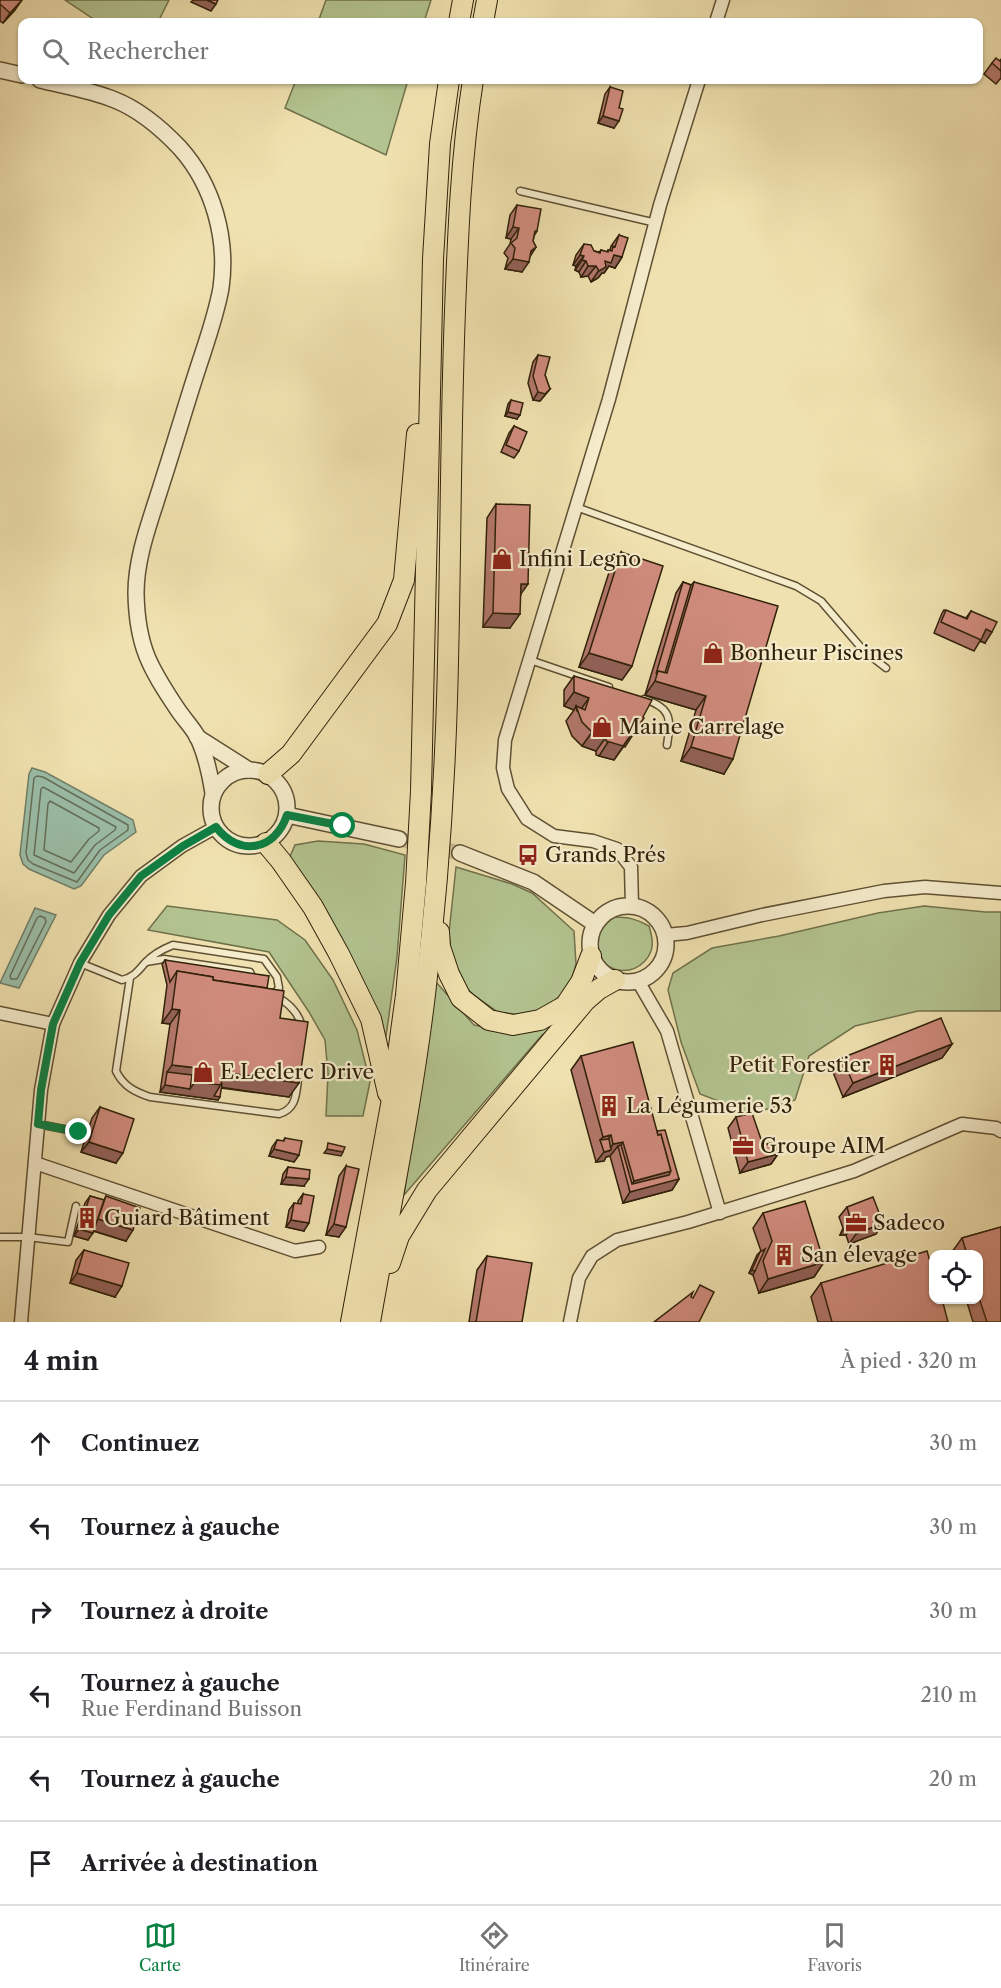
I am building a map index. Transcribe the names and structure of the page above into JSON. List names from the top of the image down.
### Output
{
  "places": {
    "shop": [
      "Infini Legno",
      "Bonheur Piscines",
      "Maine Carrelage",
      "E.Leclerc Drive"
    ],
    "bus stop": ["Grands Prés"],
    "building": [
      "Petit Forestier",
      "La Légumerie 53",
      "Guiard Bâtiment",
      "San élevage"
    ],
    "office": ["Groupe AIM", "Sadeco"]
  },
  "page": {
    "search": "Rechercher",
    "heading": ["4 min", "À pied · 320 m"],
    "list": [
      ["Continuez", "30 m"],
      ["Tournez à gauche", "30 m"],
      ["Tournez à droite", "30 m"],
      ["Tournez à gauche", "Rue Ferdinand Buisson", "210 m"],
      ["Tournez à gauche", "20 m"],
      "Arrivée à destination"
    ],
    "nav": ["Carte", "Itinéraire", "Favoris"]
  }
}
